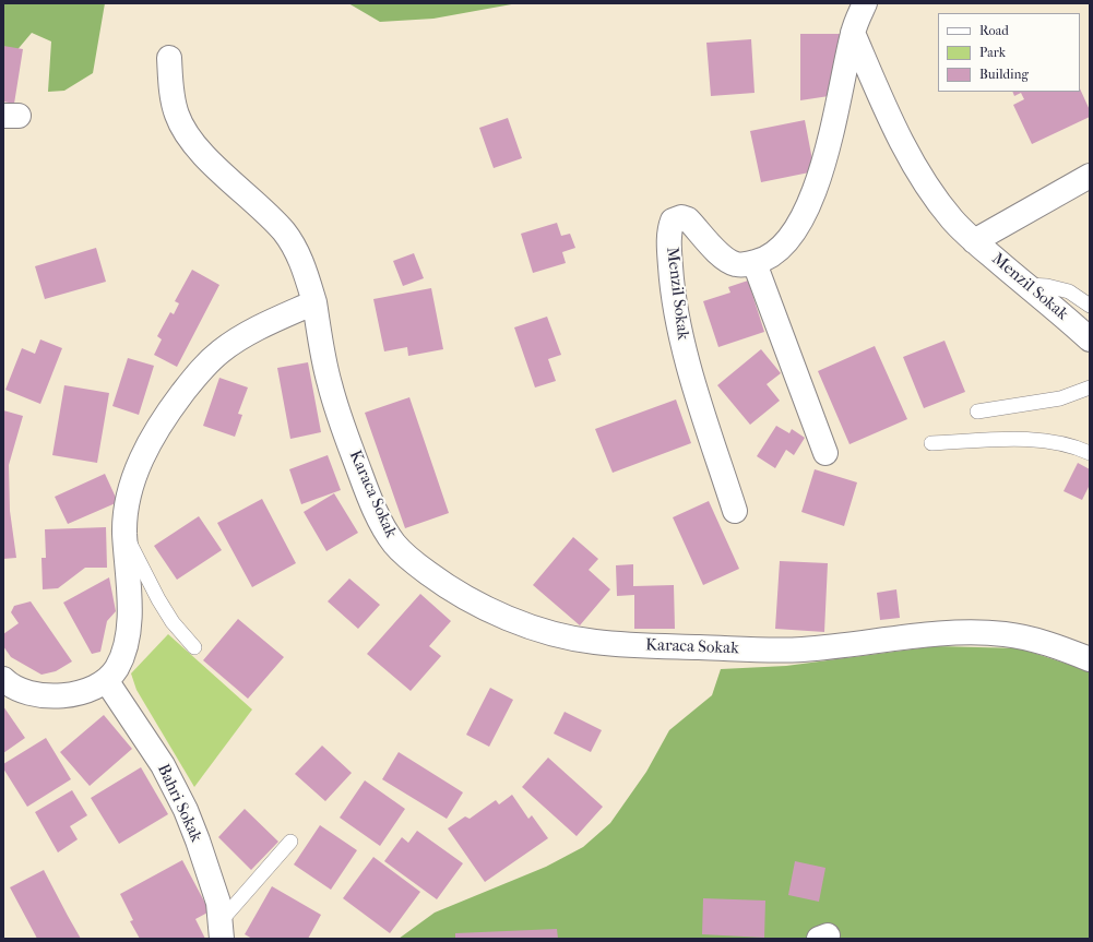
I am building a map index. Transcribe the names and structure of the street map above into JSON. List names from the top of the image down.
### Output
{
  "streets": {
    "street": ["Menzil Sokak", "Karaca Sokak", "Bahri Sokak"]
  },
  "legend": ["Road", "Park", "Building"]
}
